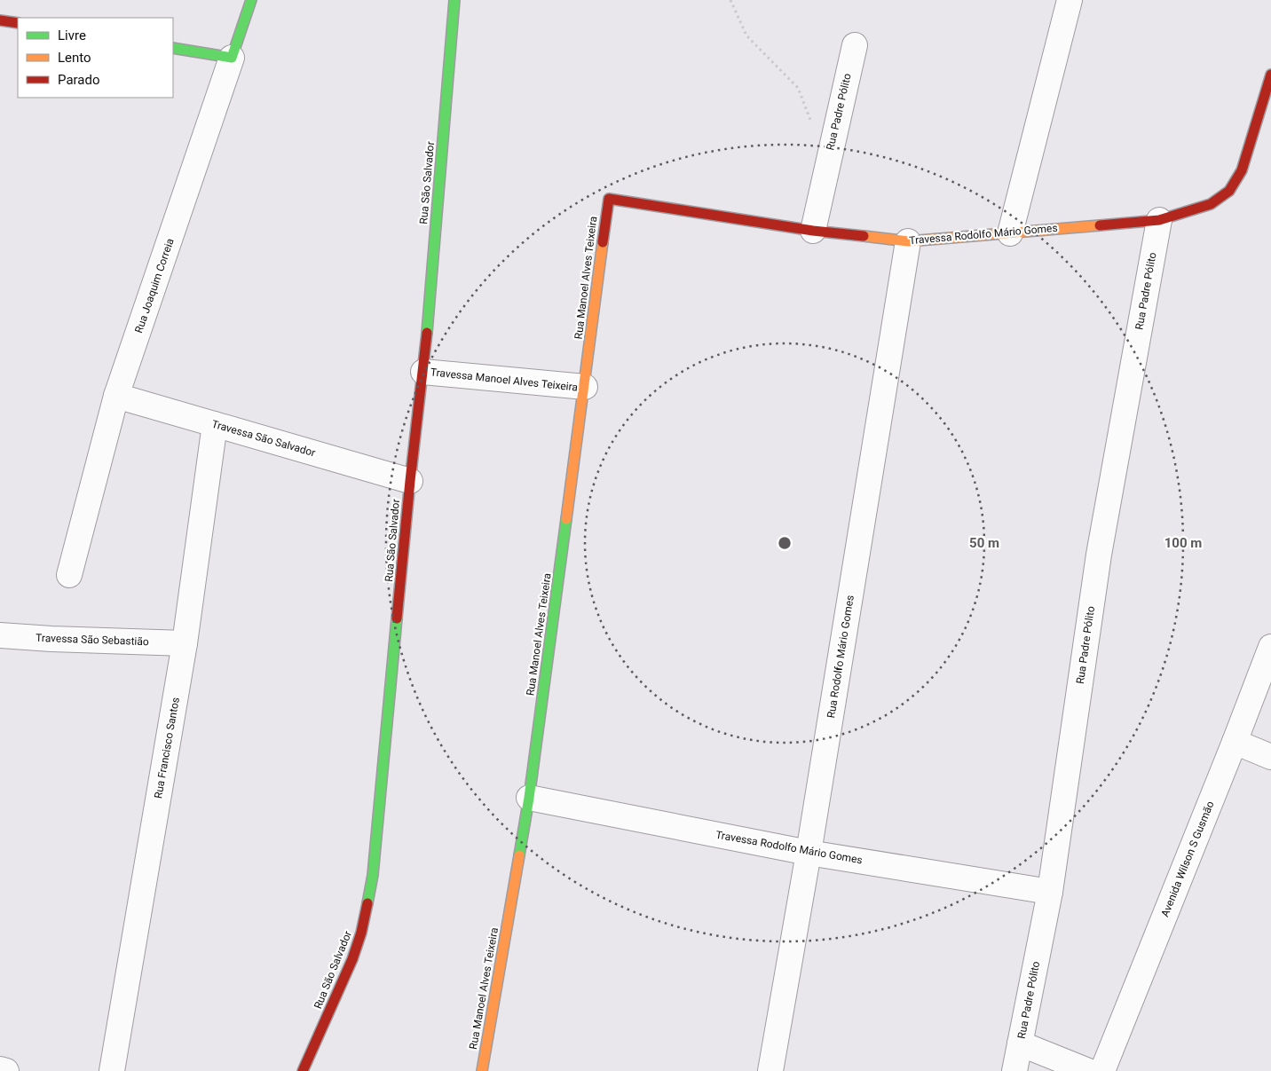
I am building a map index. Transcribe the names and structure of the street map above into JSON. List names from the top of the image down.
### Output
{
  "streets": {
    "street": [
      "Rua Padre Pólito",
      "Rua São Salvador",
      "Travessa Rodolfo Mário Gomes",
      "Rua Manoel Alves Teixeira",
      "Rua Joaquim Correia",
      "Travessa Manoel Alves Teixeira",
      "Travessa São Salvador",
      "Travessa São Sebastião",
      "Rua Rodolfo Mário Gomes",
      "Rua Francisco Santos",
      "Avenida Wilson S Gusmão"
    ]
  },
  "crossings": [
    ["Rua Padre Pólito", "Travessa Rodolfo Mário Gomes"],
    ["Rua São Salvador", "Travessa Manoel Alves Teixeira"],
    ["Rua São Salvador", "Travessa São Salvador"],
    ["Travessa Rodolfo Mário Gomes", "Rua Manoel Alves Teixeira"],
    ["Travessa Rodolfo Mário Gomes", "Rua Rodolfo Mário Gomes"],
    ["Rua Manoel Alves Teixeira", "Travessa Manoel Alves Teixeira"],
    ["Rua Joaquim Correia", "Travessa São Salvador"],
    ["Travessa São Salvador", "Rua Francisco Santos"],
    ["Travessa São Sebastião", "Rua Francisco Santos"]
  ],
  "legend": ["Livre", "Lento", "Parado"],
  "rings": ["50 m", "100 m"]
}
